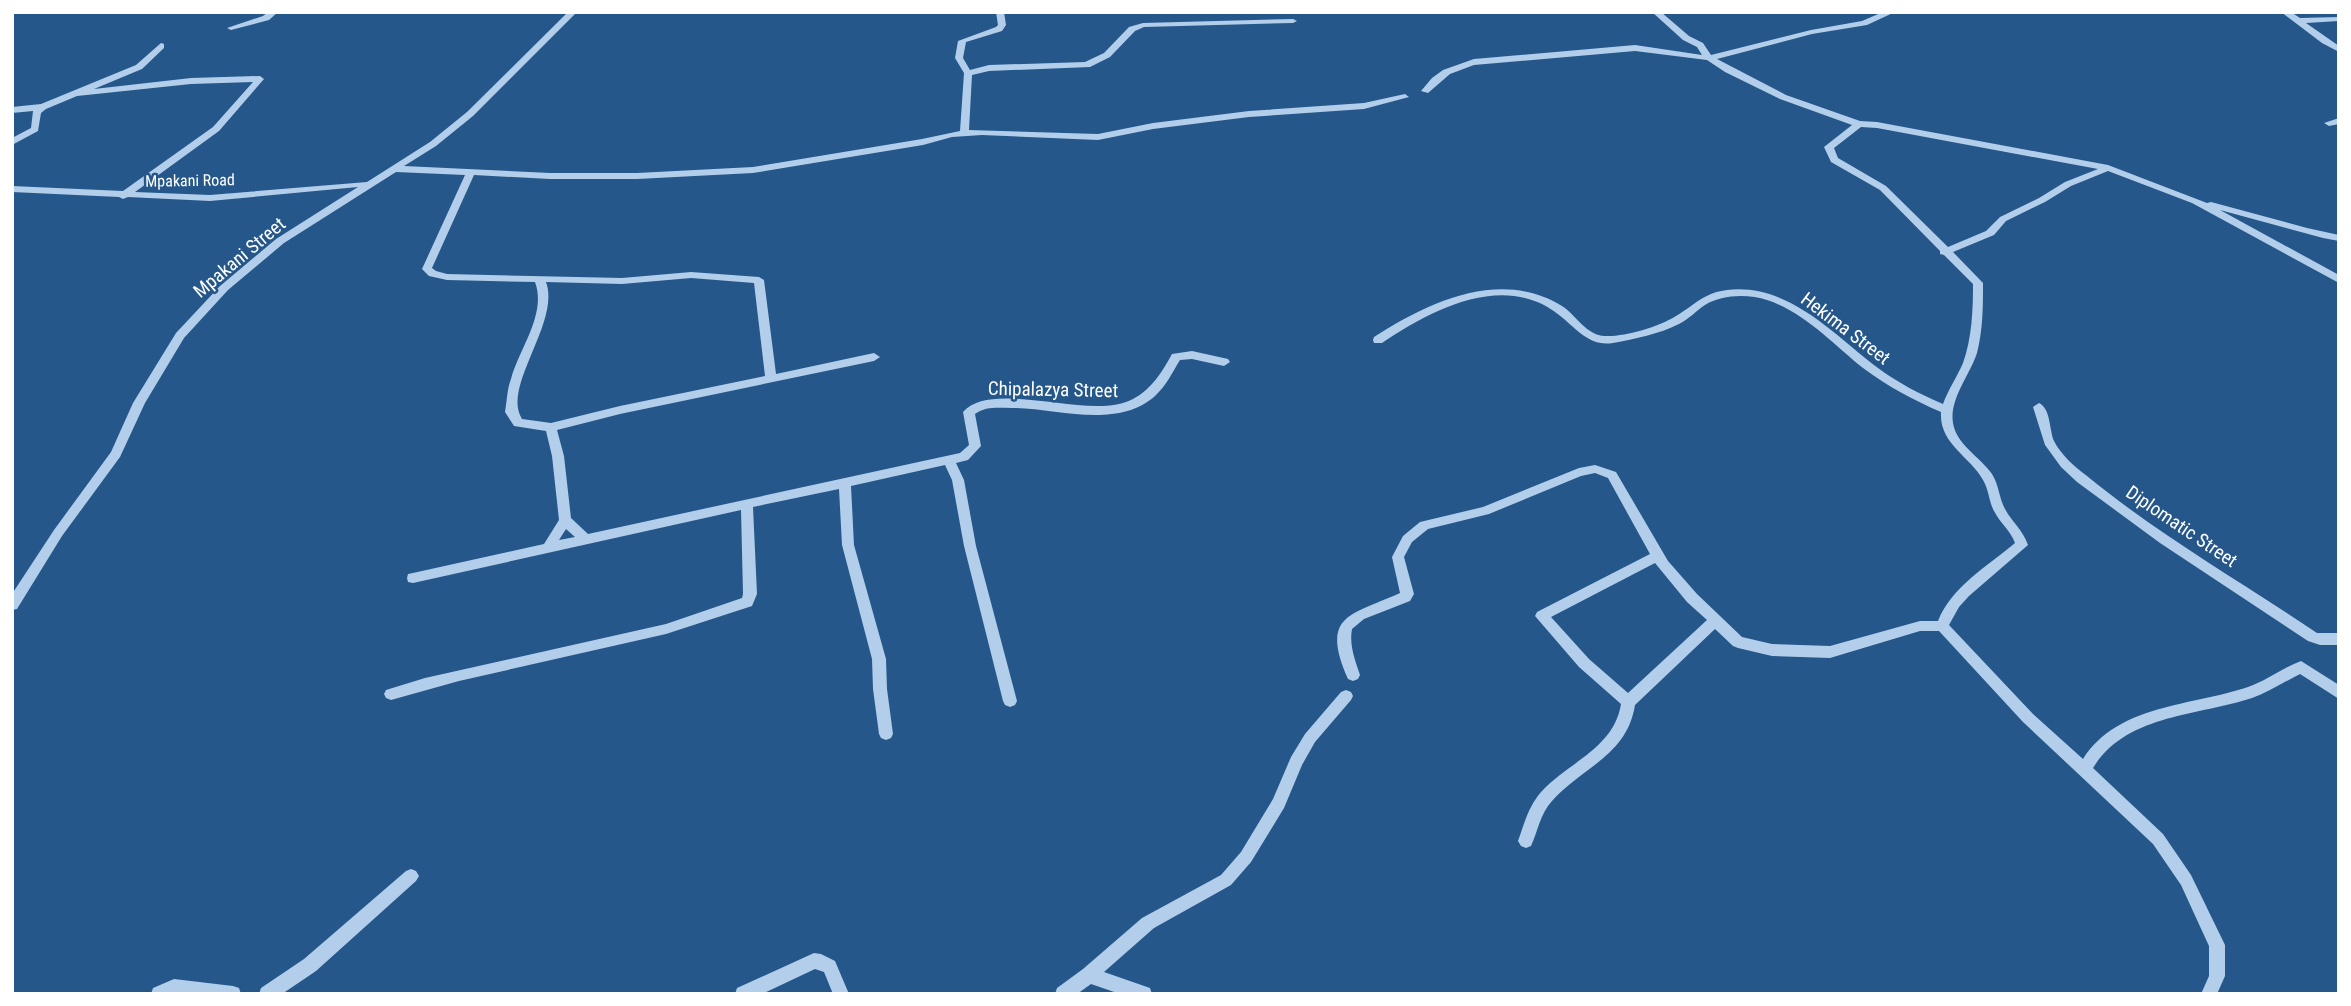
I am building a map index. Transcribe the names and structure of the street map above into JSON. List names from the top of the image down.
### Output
{
  "streets": {
    "street": [
      "Mpakani Road",
      "Mpakani Street",
      "Hekima Street",
      "Chipalazya Street",
      "Diplomatic Street"
    ]
  },
  "crossings": [
    ["Mpakani Road", "Mpakani Street"]
  ]
}
